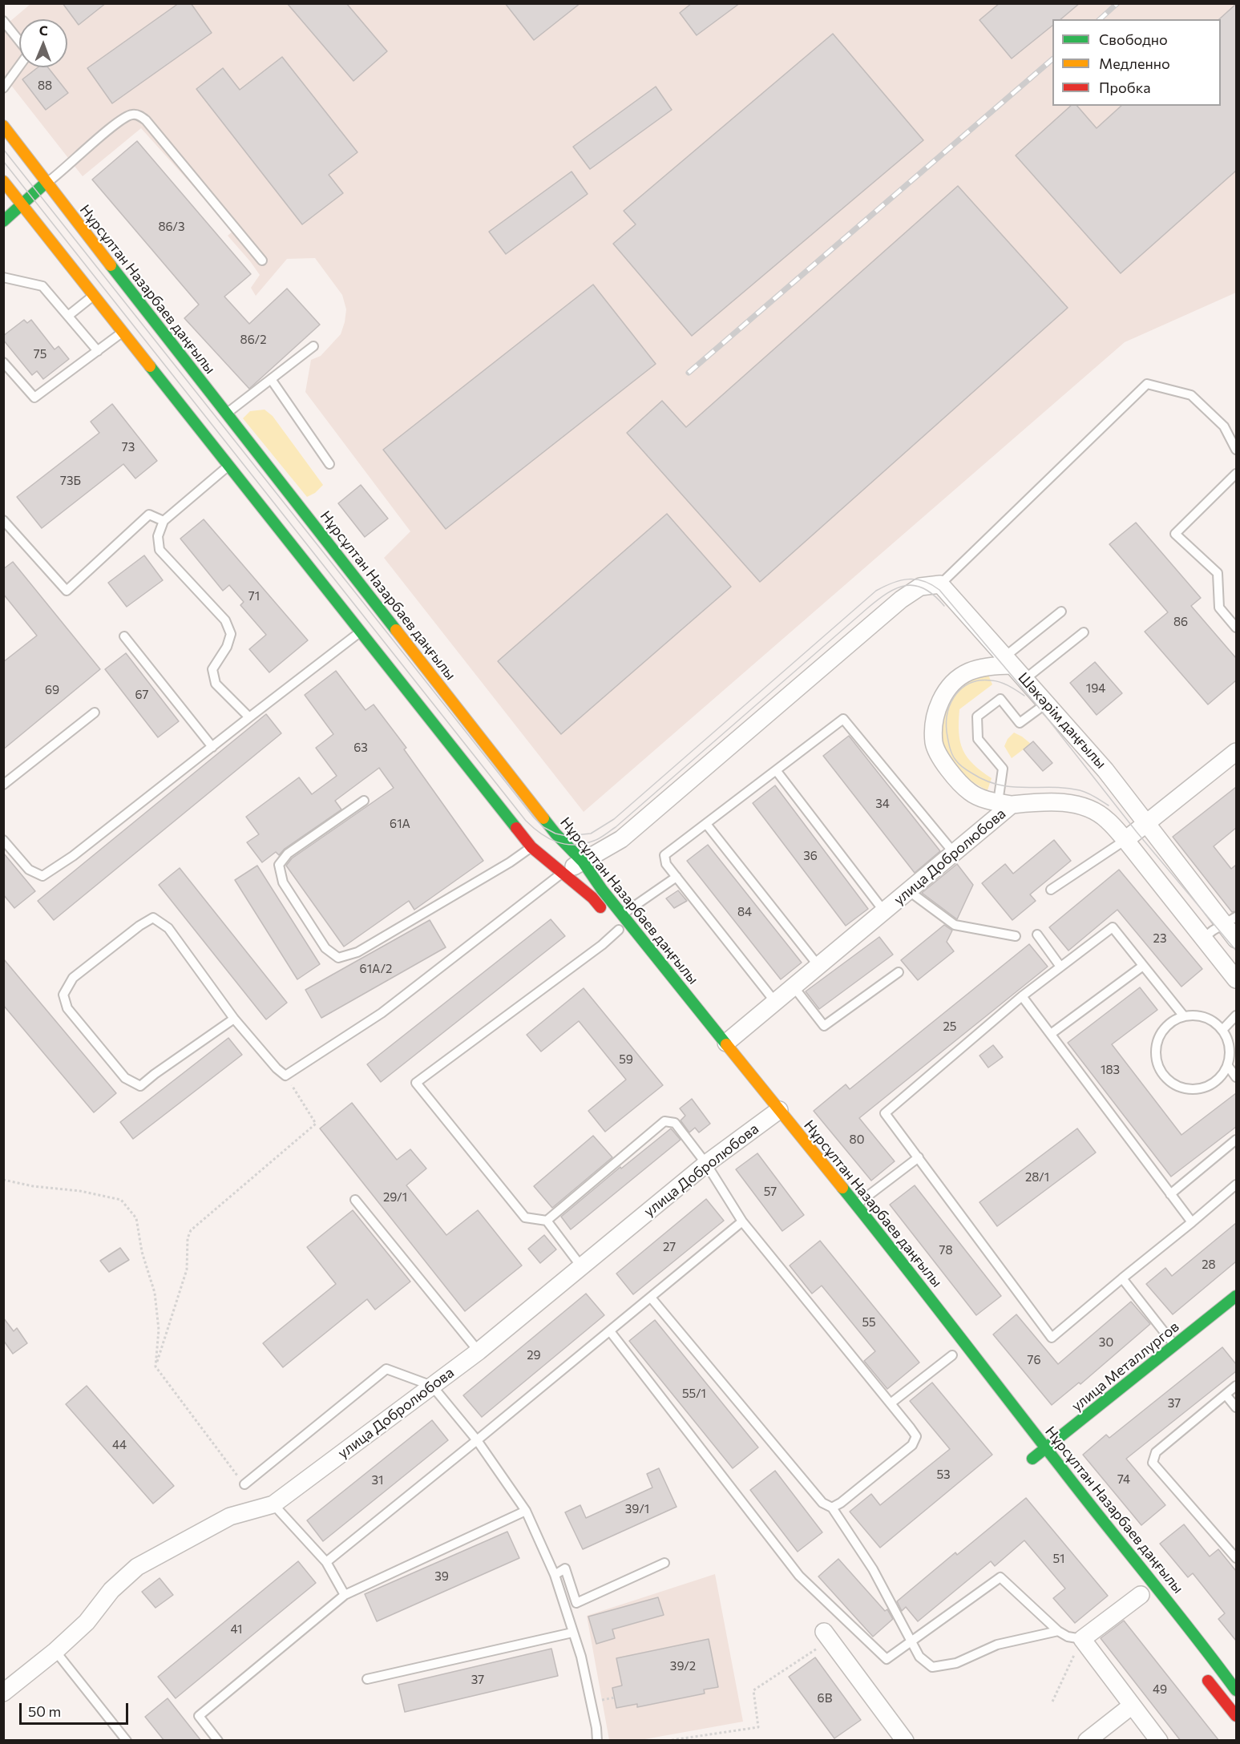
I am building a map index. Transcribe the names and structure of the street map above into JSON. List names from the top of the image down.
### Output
{
  "streets": {
    "main road": ["Нұрсұлтан Назарбаев даңғылы", "улица Металлургов"],
    "street": ["Шәкәрім даңғылы", "улица Добролюбова"]
  },
  "crossings": [
    ["Нұрсұлтан Назарбаев даңғылы", "улица Добролюбова"],
    ["Нұрсұлтан Назарбаев даңғылы", "улица Металлургов"],
    ["Шәкәрім даңғылы", "улица Добролюбова"]
  ],
  "house_numbers": [
    "88",
    "86/3",
    "86/2",
    "75",
    "73",
    "73Б",
    "71",
    "86",
    "194",
    "69",
    "67",
    "63",
    "34",
    "61А",
    "36",
    "84",
    "23",
    "61А/2",
    "25",
    "59",
    "183",
    "80",
    "28/1",
    "57",
    "29/1",
    "27",
    "78",
    "28",
    "55",
    "30",
    "29",
    "76",
    "55/1",
    "37",
    "44",
    "53",
    "74",
    "31",
    "39/1",
    "51",
    "39",
    "41",
    "39/2",
    "37",
    "49",
    "6В"
  ],
  "legend": ["Свободно", "Медленно", "Пробка"],
  "scale_bar": "50 m",
  "north": "top"
}
